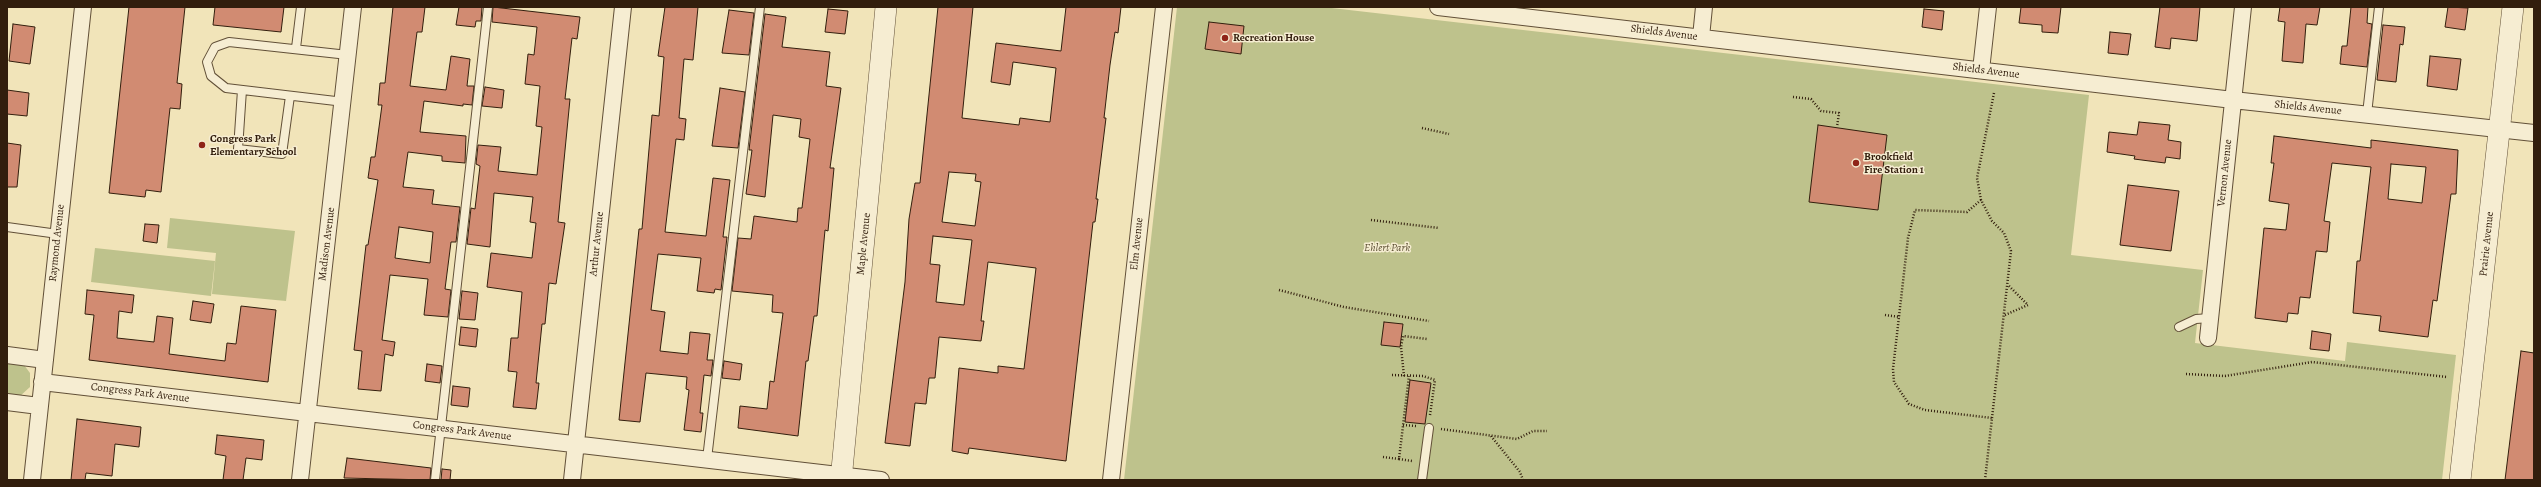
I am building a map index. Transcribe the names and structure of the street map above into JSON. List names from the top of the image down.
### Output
{
  "streets": {
    "street": [
      "Shields Avenue",
      "Vernon Avenue",
      "Raymond Avenue",
      "Madison Avenue",
      "Arthur Avenue",
      "Maple Avenue",
      "Elm Avenue",
      "Prairie Avenue",
      "Congress Park Avenue"
    ]
  },
  "crossings": [
    ["Shields Avenue", "Vernon Avenue"],
    ["Shields Avenue", "Prairie Avenue"],
    ["Raymond Avenue", "Congress Park Avenue"],
    ["Madison Avenue", "Congress Park Avenue"],
    ["Arthur Avenue", "Congress Park Avenue"],
    ["Maple Avenue", "Congress Park Avenue"]
  ],
  "parks": ["Ehlert Park"],
  "places": ["Recreation House", "Congress Park Elementary School", "Brookfield Fire Station 1"]
}
